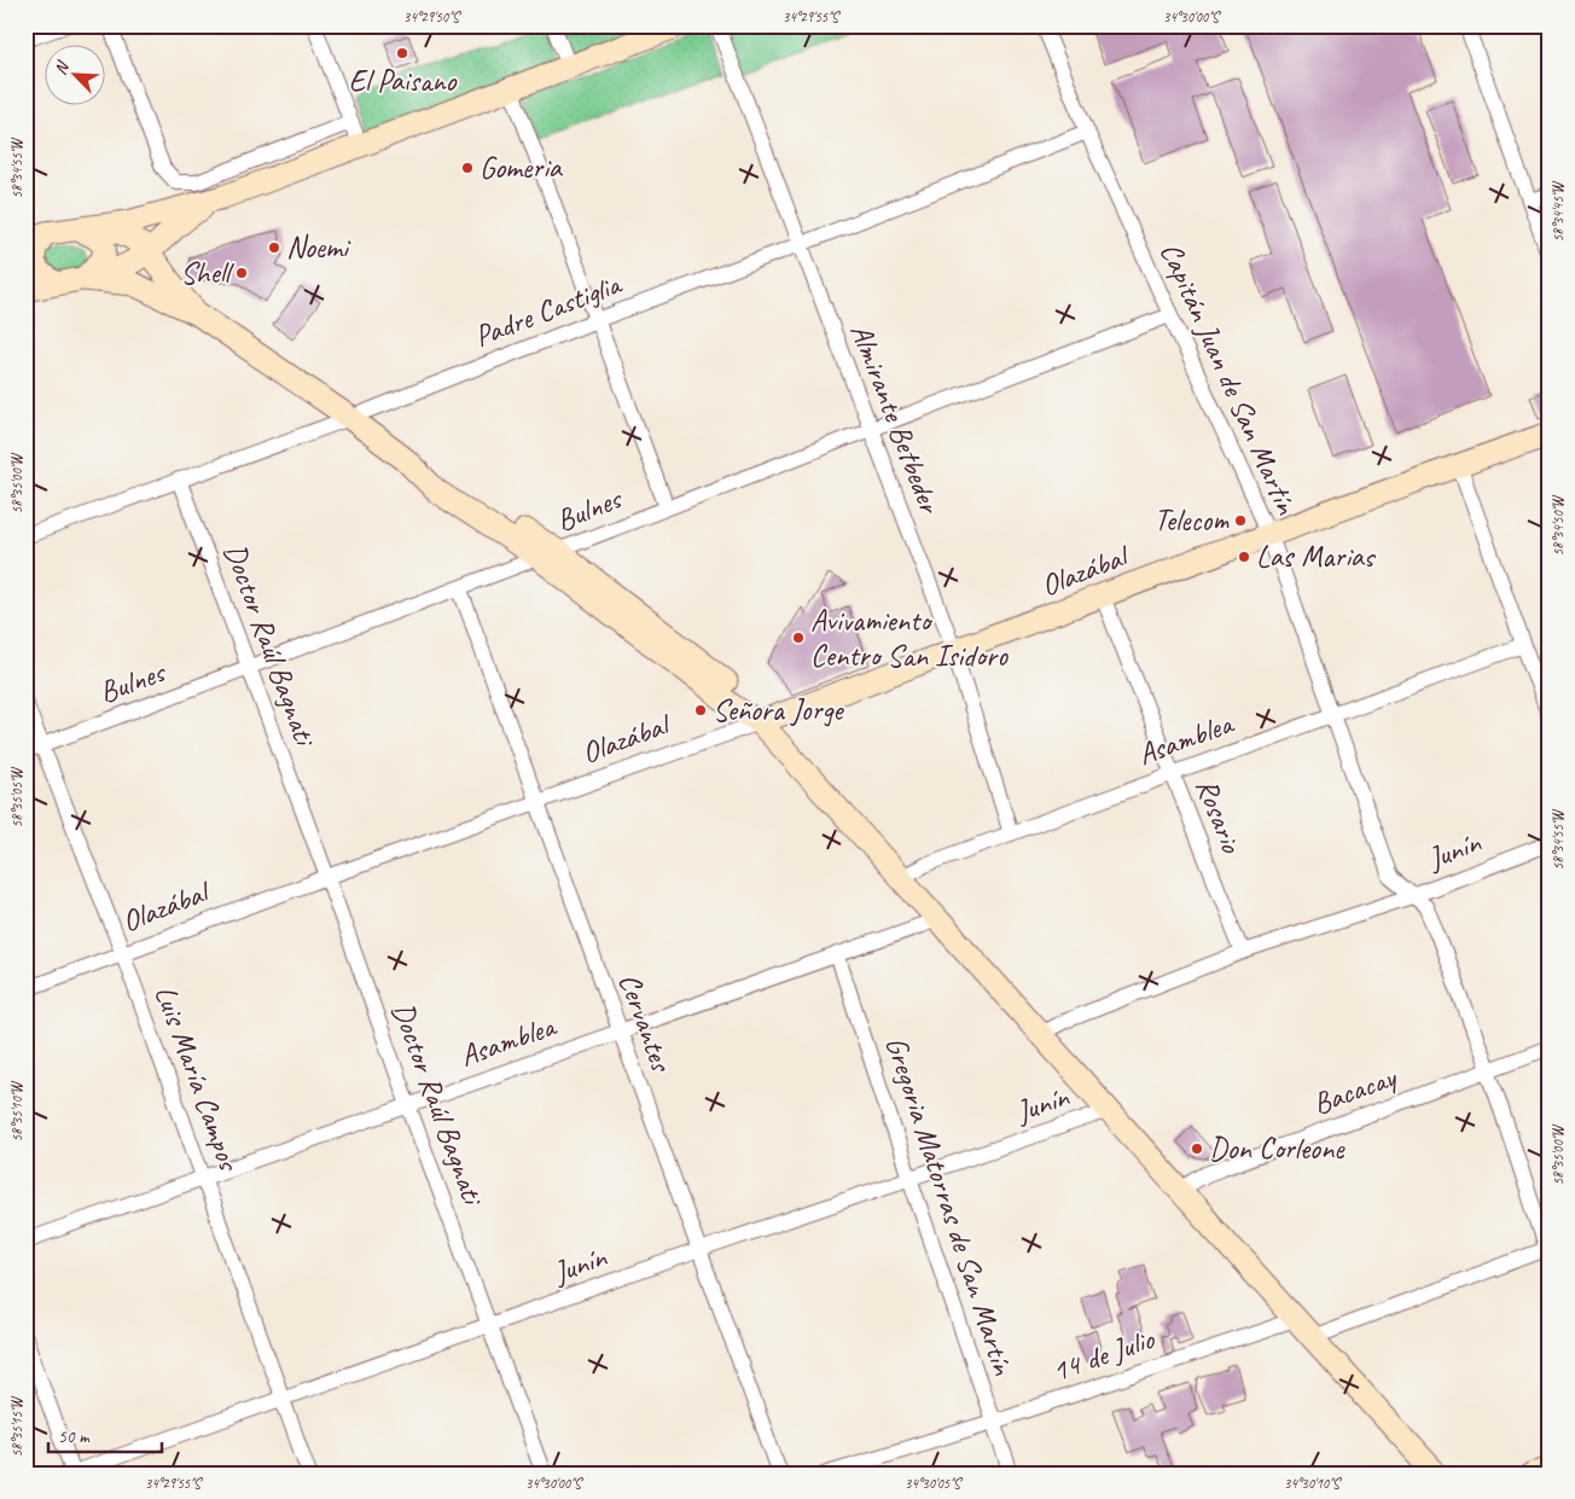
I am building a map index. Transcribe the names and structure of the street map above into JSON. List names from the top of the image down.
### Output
{
  "streets": {
    "main road": ["Olazábal"],
    "street": [
      "Padre Castiglia",
      "Capitán Juan de San Martín",
      "Almirante Betbeder",
      "Bulnes",
      "Doctor Raúl Bagnati",
      "Asamblea",
      "Rosario",
      "Junín",
      "Cervantes",
      "Luis María Campos",
      "Bacacay",
      "Gregoria Matorras de San Martín",
      "14 de Julio"
    ]
  },
  "crossings": [
    ["Padre Castiglia", "Capitán Juan de San Martín"],
    ["Padre Castiglia", "Almirante Betbeder"],
    ["Padre Castiglia", "Doctor Raúl Bagnati"],
    ["Capitán Juan de San Martín", "Bulnes"],
    ["Capitán Juan de San Martín", "Olazábal"],
    ["Capitán Juan de San Martín", "Asamblea"],
    ["Capitán Juan de San Martín", "Junín"],
    ["Capitán Juan de San Martín", "Bacacay"],
    ["Almirante Betbeder", "Bulnes"],
    ["Almirante Betbeder", "Olazábal"],
    ["Almirante Betbeder", "Asamblea"],
    ["Bulnes", "Doctor Raúl Bagnati"],
    ["Bulnes", "Cervantes"],
    ["Bulnes", "Luis María Campos"],
    ["Olazábal", "Doctor Raúl Bagnati"],
    ["Olazábal", "Rosario"],
    ["Olazábal", "Cervantes"],
    ["Olazábal", "Luis María Campos"],
    ["Doctor Raúl Bagnati", "Asamblea"],
    ["Doctor Raúl Bagnati", "Junín"],
    ["Asamblea", "Rosario"],
    ["Asamblea", "Cervantes"],
    ["Asamblea", "Luis María Campos"],
    ["Asamblea", "Gregoria Matorras de San Martín"],
    ["Rosario", "Junín"],
    ["Junín", "Cervantes"],
    ["Junín", "Luis María Campos"],
    ["Junín", "Gregoria Matorras de San Martín"],
    ["Gregoria Matorras de San Martín", "14 de Julio"]
  ],
  "places": [
    "El Paisano",
    "Gomeria",
    "Noemi",
    "Shell",
    "Telecom",
    "Las Marias",
    "Avivamiento Centro San Isidoro",
    "Señora Jorge",
    "Don Corleone"
  ],
  "scale_bar": "50 m",
  "north": "top left",
  "coordinates": [
    "34°29'50\"S",
    "34°29'55\"S",
    "34°30'00\"S",
    "58°34'55\"W",
    "58°34'45\"W",
    "58°35'00\"W",
    "58°34'50\"W",
    "58°35'05\"W",
    "58°35'10\"W",
    "58°35'15\"W",
    "34°30'05\"S",
    "34°30'10\"S"
  ]
}
